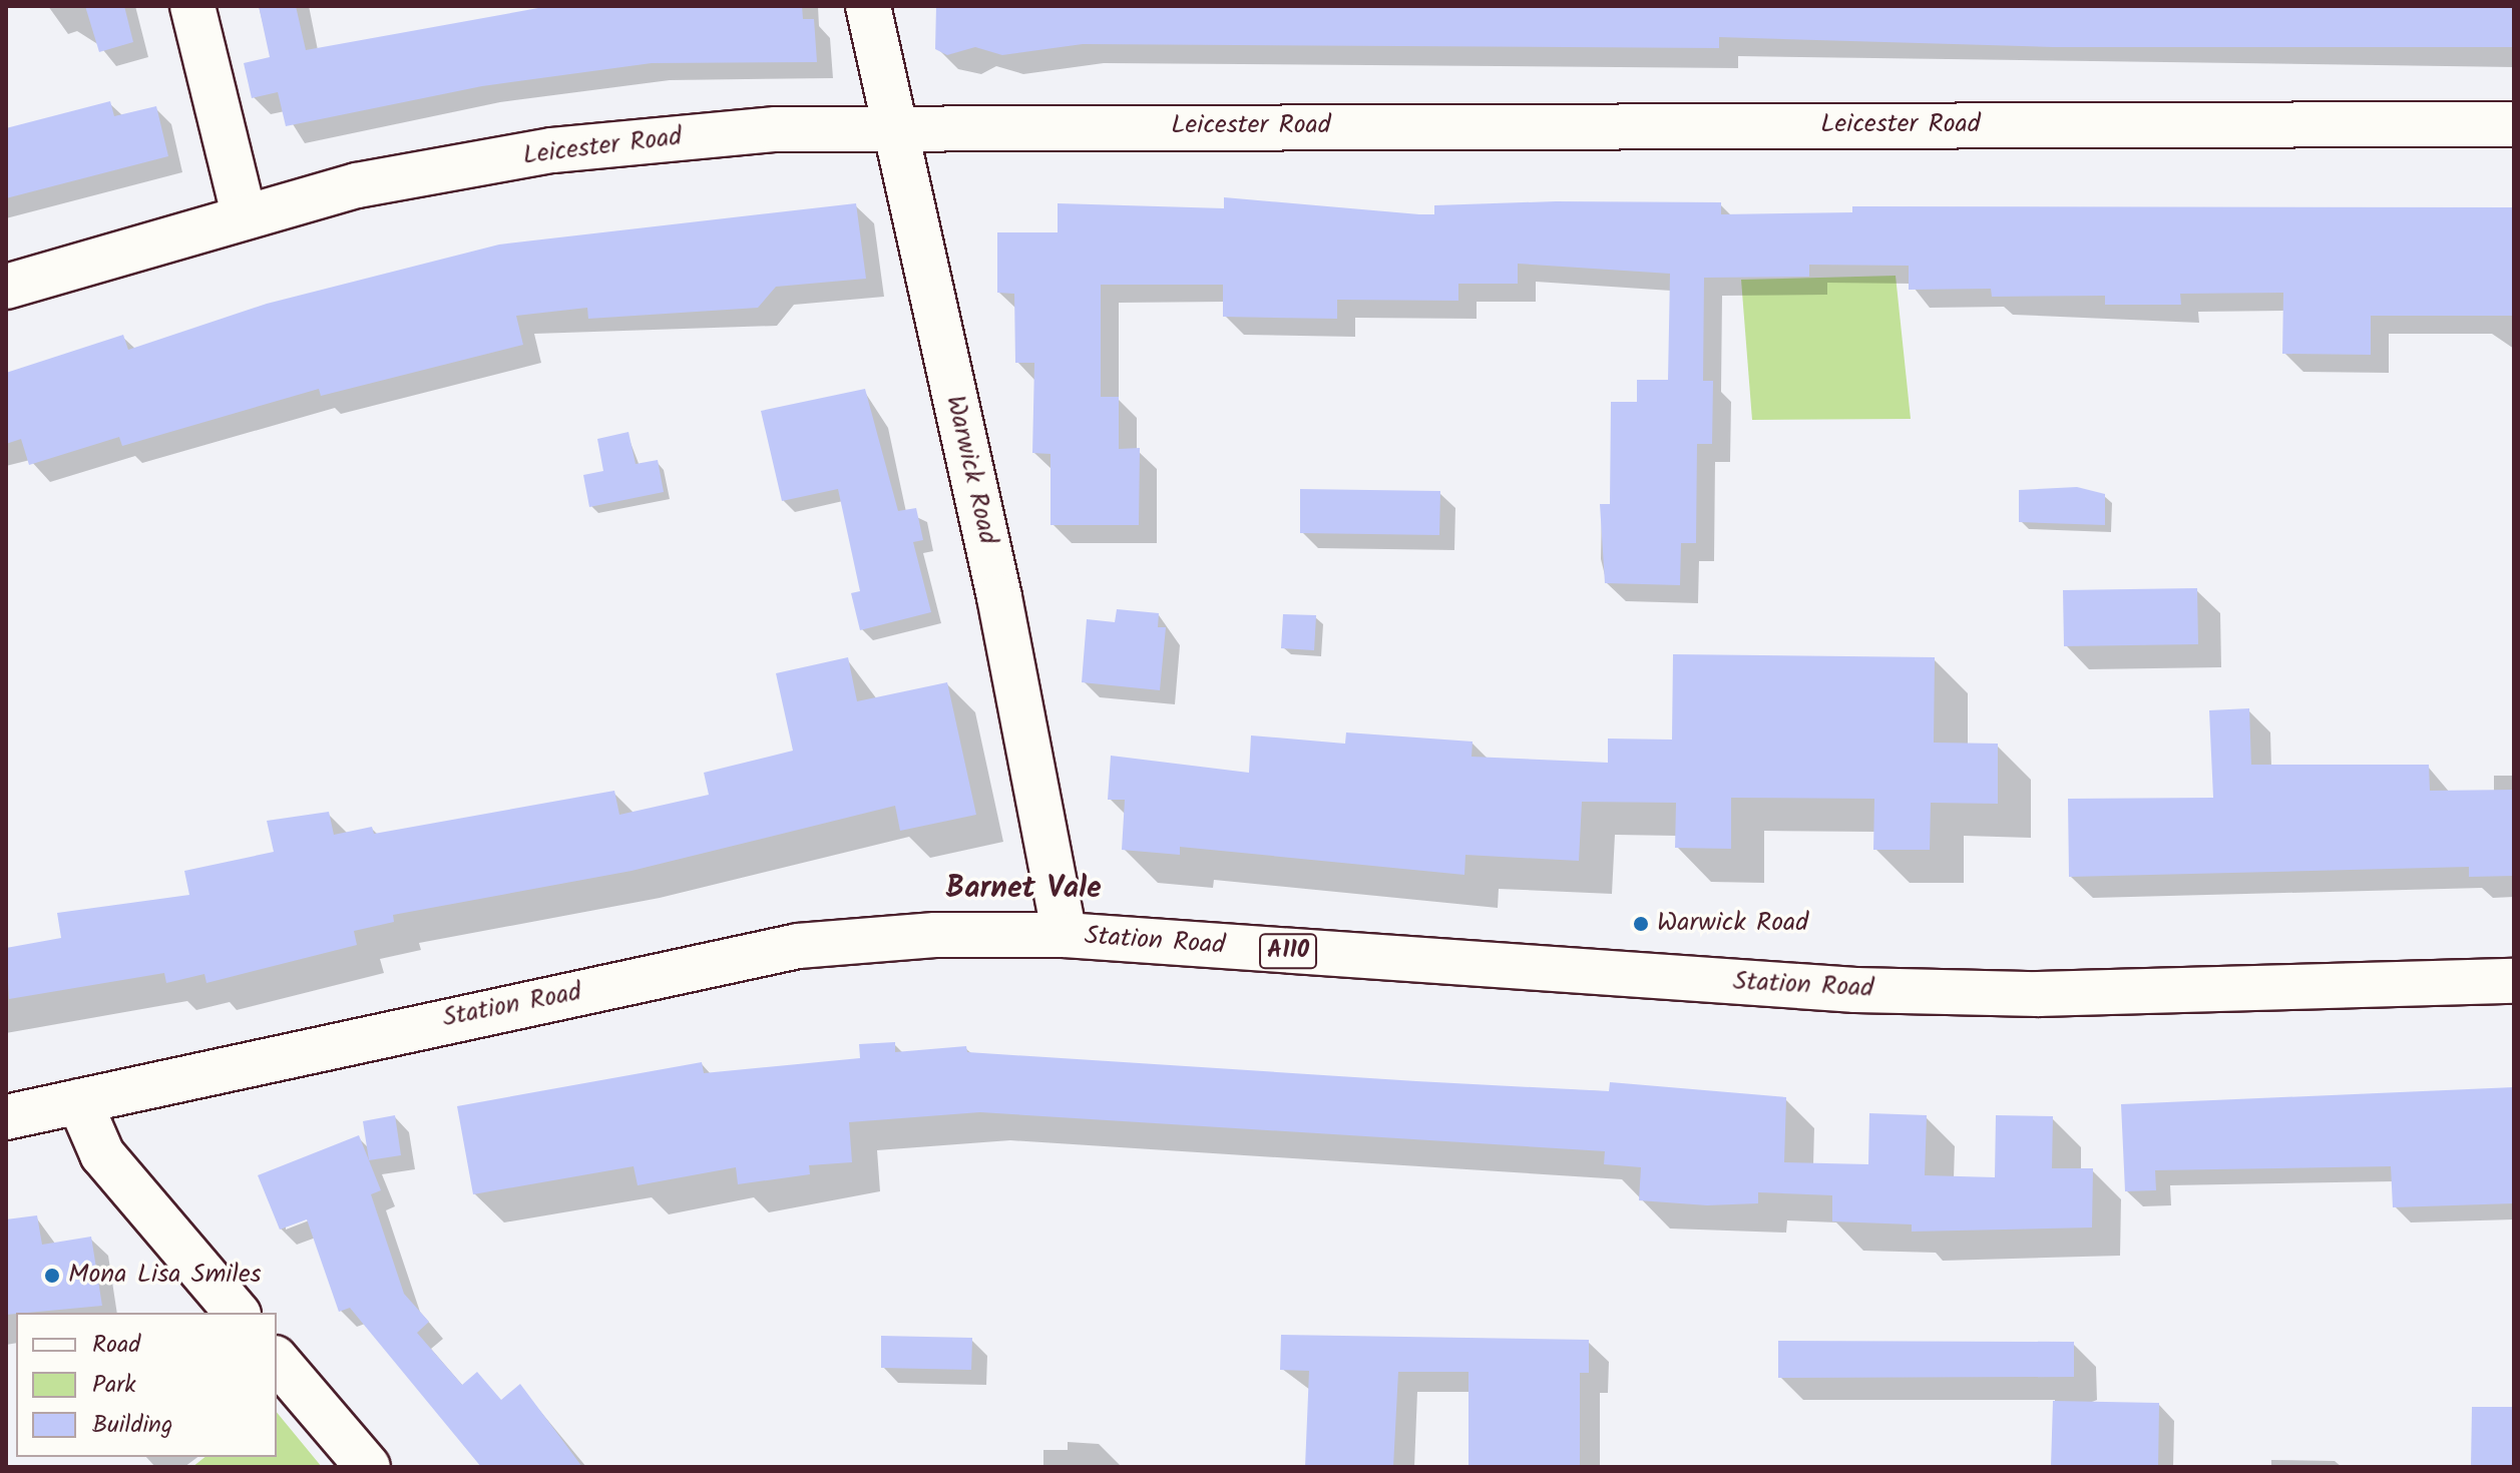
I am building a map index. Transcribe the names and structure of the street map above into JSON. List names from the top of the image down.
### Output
{
  "streets": {
    "street": [
      "Leicester Road",
      "Warwick Road",
      "Station Road",
      "A110"
    ]
  },
  "crossings": [
    ["Leicester Road", "Warwick Road"],
    ["Warwick Road", "Station Road"]
  ],
  "districts": ["Barnet Vale"],
  "places": ["Warwick Road", "Mona Lisa Smiles"],
  "legend": ["Road", "Park", "Building"]
}
